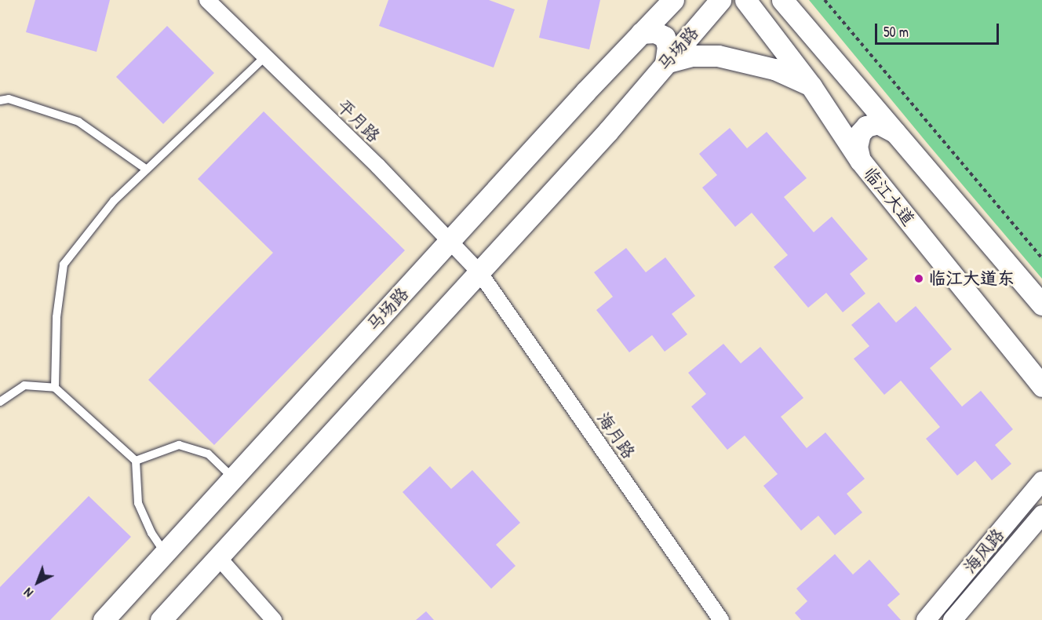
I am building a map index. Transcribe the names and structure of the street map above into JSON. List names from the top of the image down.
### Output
{
  "streets": {
    "main road": ["马场路", "临江大道"],
    "street": ["平月路", "海月路", "海风路"]
  },
  "crossings": [
    ["马场路", "平月路"],
    ["马场路", "海月路"],
    ["平月路", "海月路"]
  ],
  "places": ["临江大道东"],
  "scale_bar": "50 m",
  "north": "bottom left"
}
